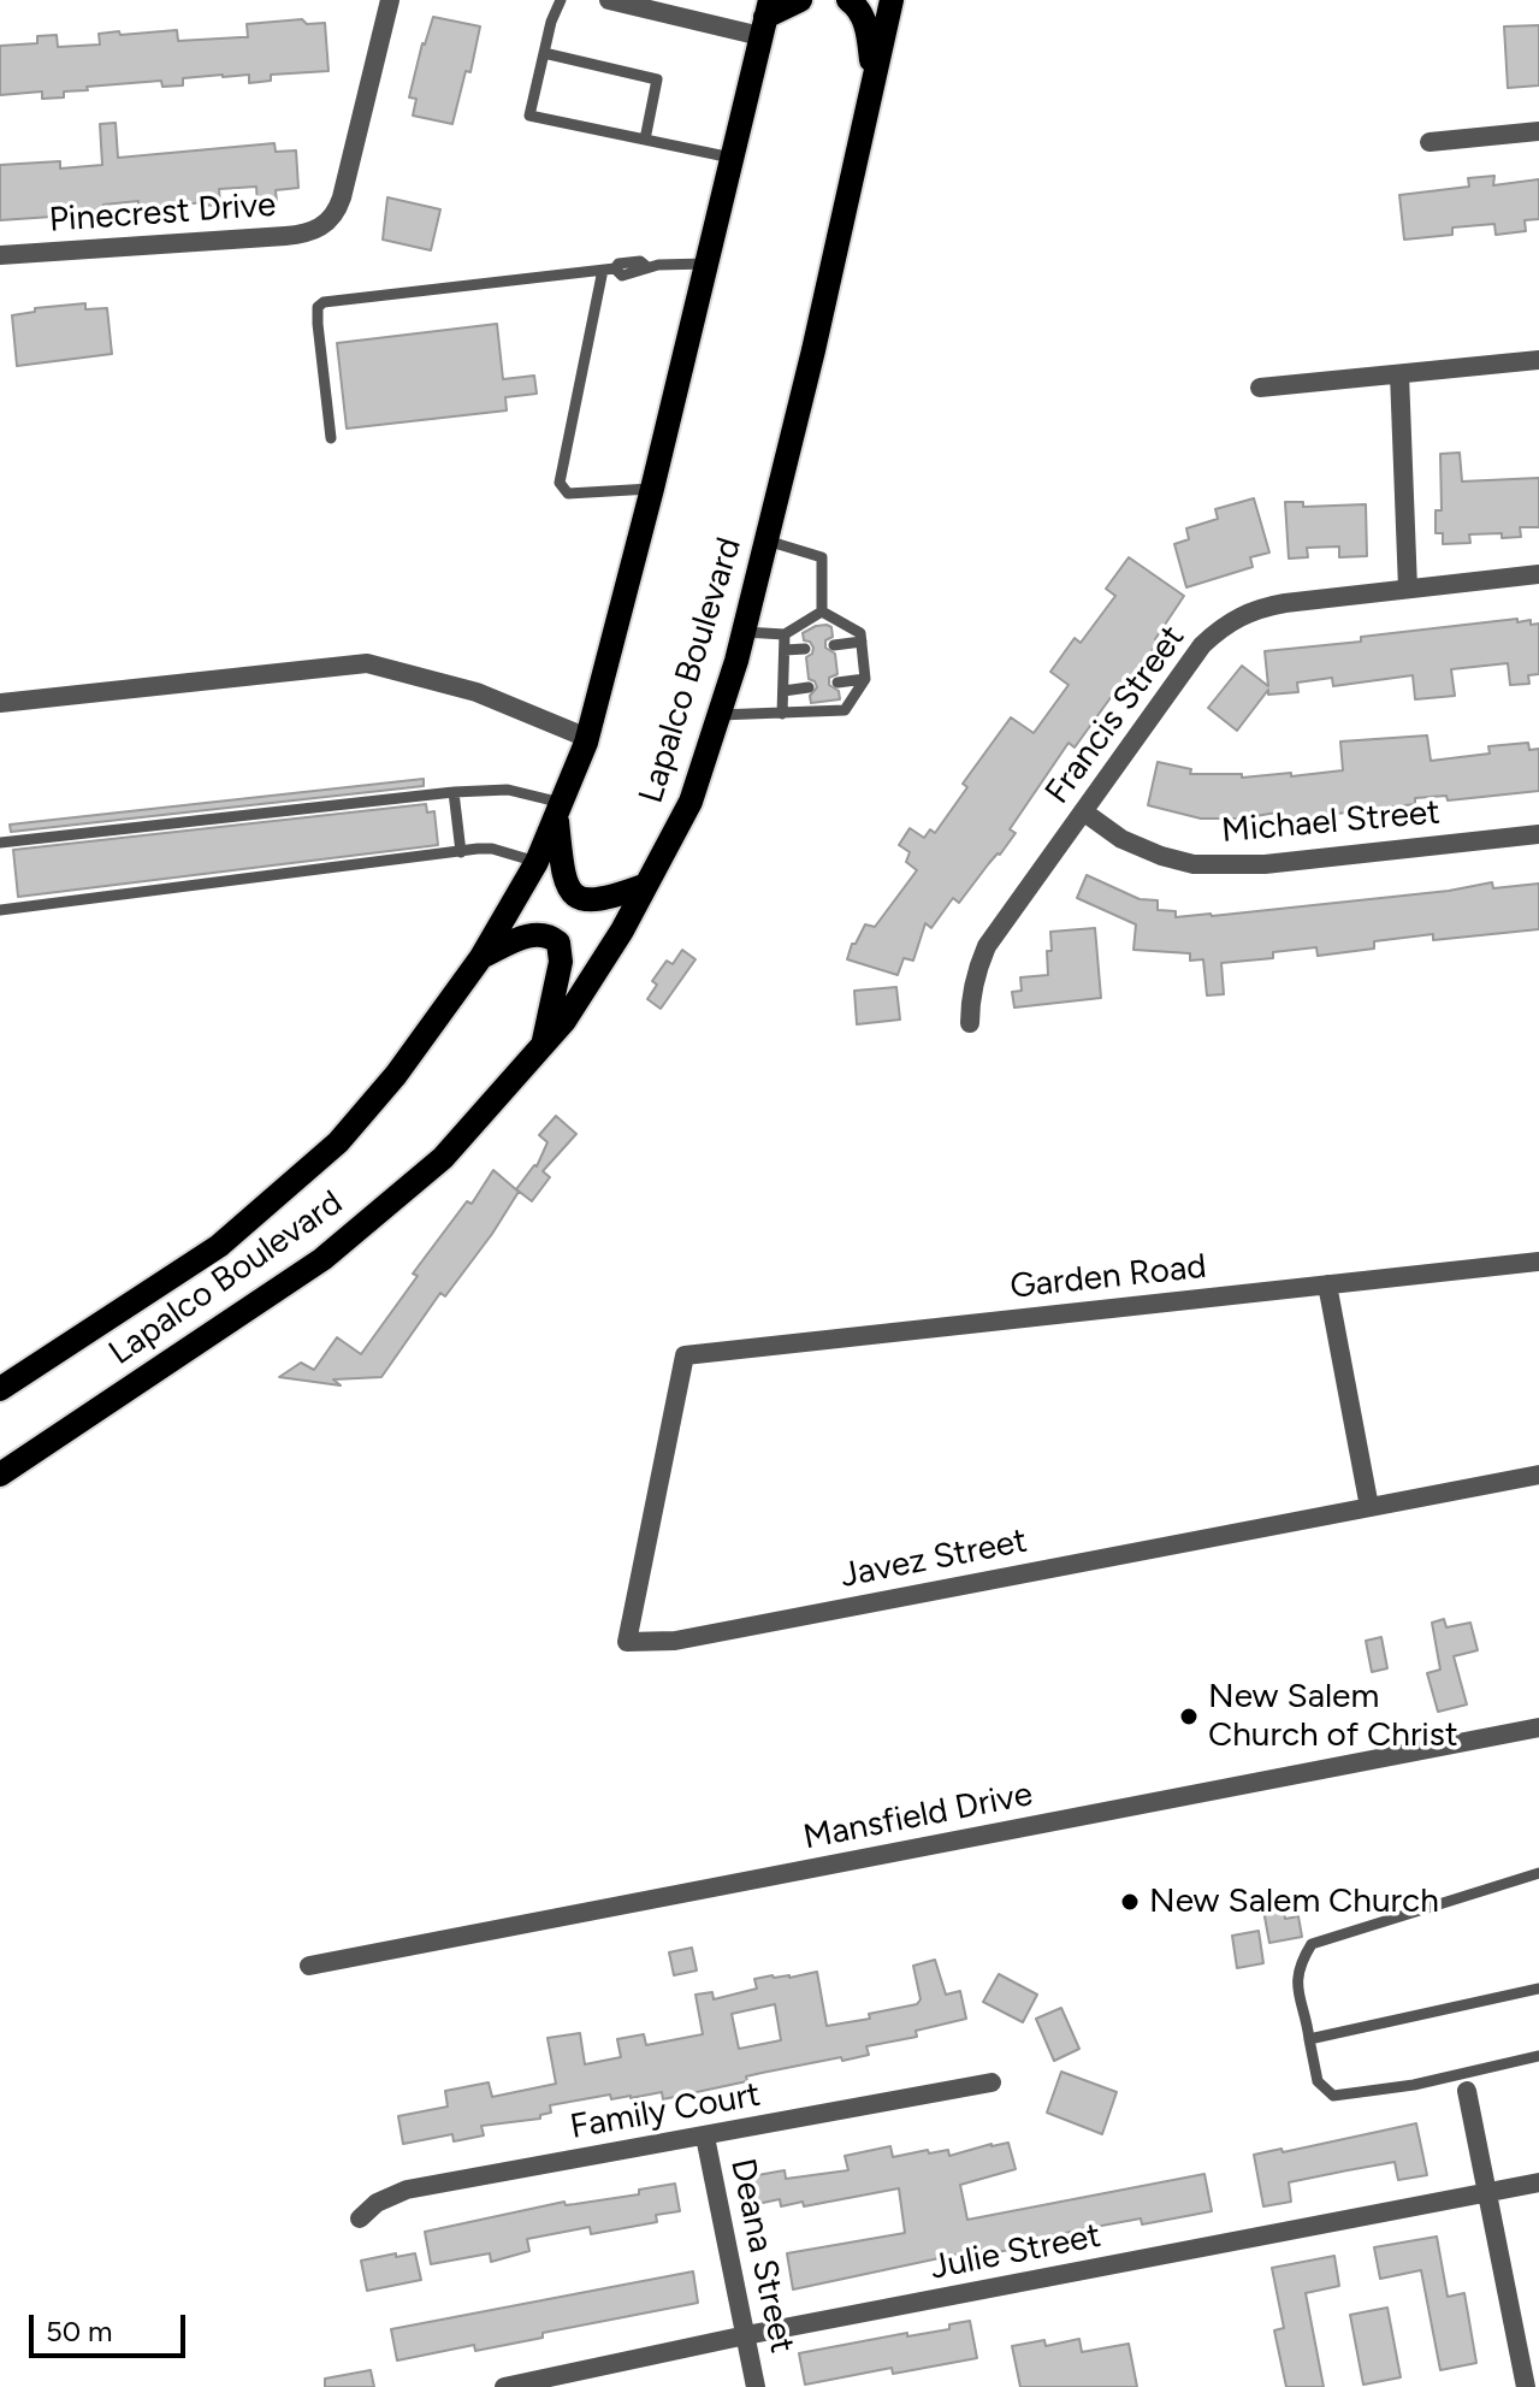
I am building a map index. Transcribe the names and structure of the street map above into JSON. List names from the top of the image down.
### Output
{
  "streets": {
    "main road": ["Lapalco Boulevard"],
    "street": [
      "Pinecrest Drive",
      "Francis Street",
      "Michael Street",
      "Garden Road",
      "Javez Street",
      "Mansfield Drive",
      "Family Court",
      "Julie Street",
      "Deana Street"
    ]
  },
  "crossings": [
    ["Francis Street", "Michael Street"],
    ["Garden Road", "Javez Street"],
    ["Family Court", "Deana Street"],
    ["Julie Street", "Deana Street"]
  ],
  "places": ["New Salem Church of Christ", "New Salem Church"],
  "scale_bar": "50 m"
}
